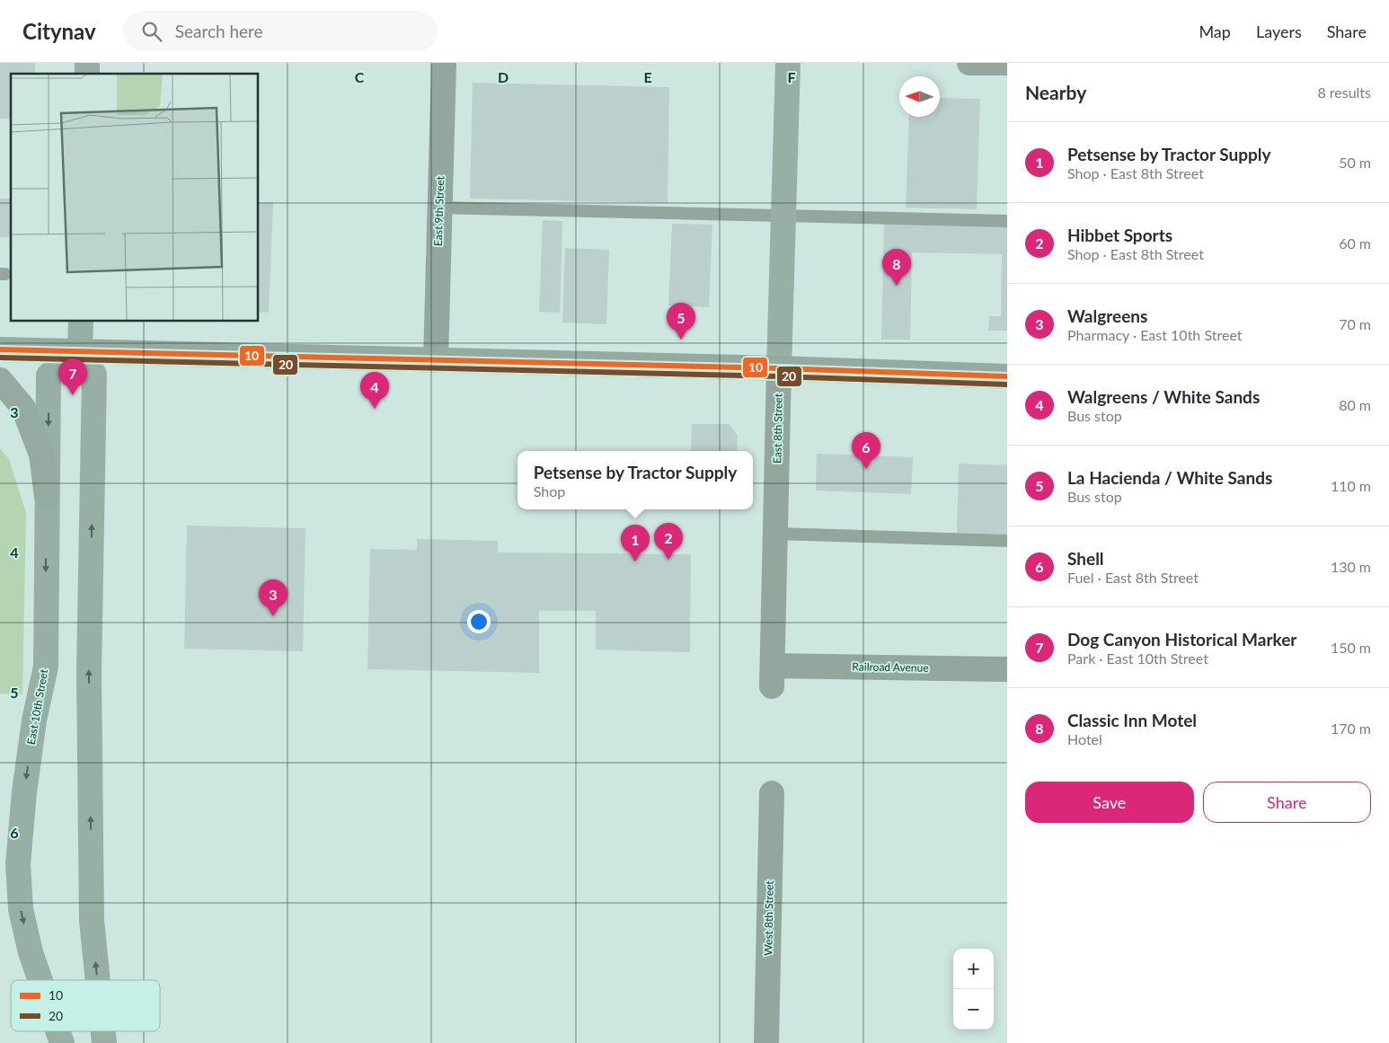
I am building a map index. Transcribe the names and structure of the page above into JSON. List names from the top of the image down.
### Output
{
  "streets": {
    "main road": ["East 8th Street", "East 10th Street"],
    "street": ["East 9th Street", "Railroad Avenue", "West 8th Street"]
  },
  "crossings": [
    ["East 8th Street", "Railroad Avenue"]
  ],
  "lines": ["transit line 10", "transit line 20"],
  "legend": ["10", "20"],
  "north": "left",
  "page": {
    "header": "Citynav",
    "search": "Search here",
    "nav": ["Map", "Layers", "Share"],
    "heading": ["Nearby", "8 results"],
    "list": [
      {
        "mark": "1",
        "name": "Petsense by Tractor Supply",
        "note": "Shop · East 8th Street",
        "value": "50 m"
      },
      {
        "mark": "2",
        "name": "Hibbet Sports",
        "note": "Shop · East 8th Street",
        "value": "60 m"
      },
      {
        "mark": "3",
        "name": "Walgreens",
        "note": "Pharmacy · East 10th Street",
        "value": "70 m"
      },
      {
        "mark": "4",
        "name": "Walgreens / White Sands",
        "note": "Bus stop",
        "value": "80 m"
      },
      {
        "mark": "5",
        "name": "La Hacienda / White Sands",
        "note": "Bus stop",
        "value": "110 m"
      },
      {
        "mark": "6",
        "name": "Shell",
        "note": "Fuel · East 8th Street",
        "value": "130 m"
      },
      {
        "mark": "7",
        "name": "Dog Canyon Historical Marker",
        "note": "Park · East 10th Street",
        "value": "150 m"
      },
      {
        "mark": "8",
        "name": "Classic Inn Motel",
        "note": "Hotel",
        "value": "170 m"
      }
    ],
    "pins": [
      "8",
      "5",
      "7",
      "4",
      "6",
      "2",
      "1",
      "3"
    ],
    "popup": ["Petsense by Tractor Supply", "Shop"],
    "buttons": ["Save", "Share"],
    "map_buttons": ["+", "−"]
  },
  "grid": {
    "columns": [
      "C",
      "D",
      "E",
      "F"
    ],
    "rows": [
      "3",
      "4",
      "5",
      "6"
    ]
  }
}
